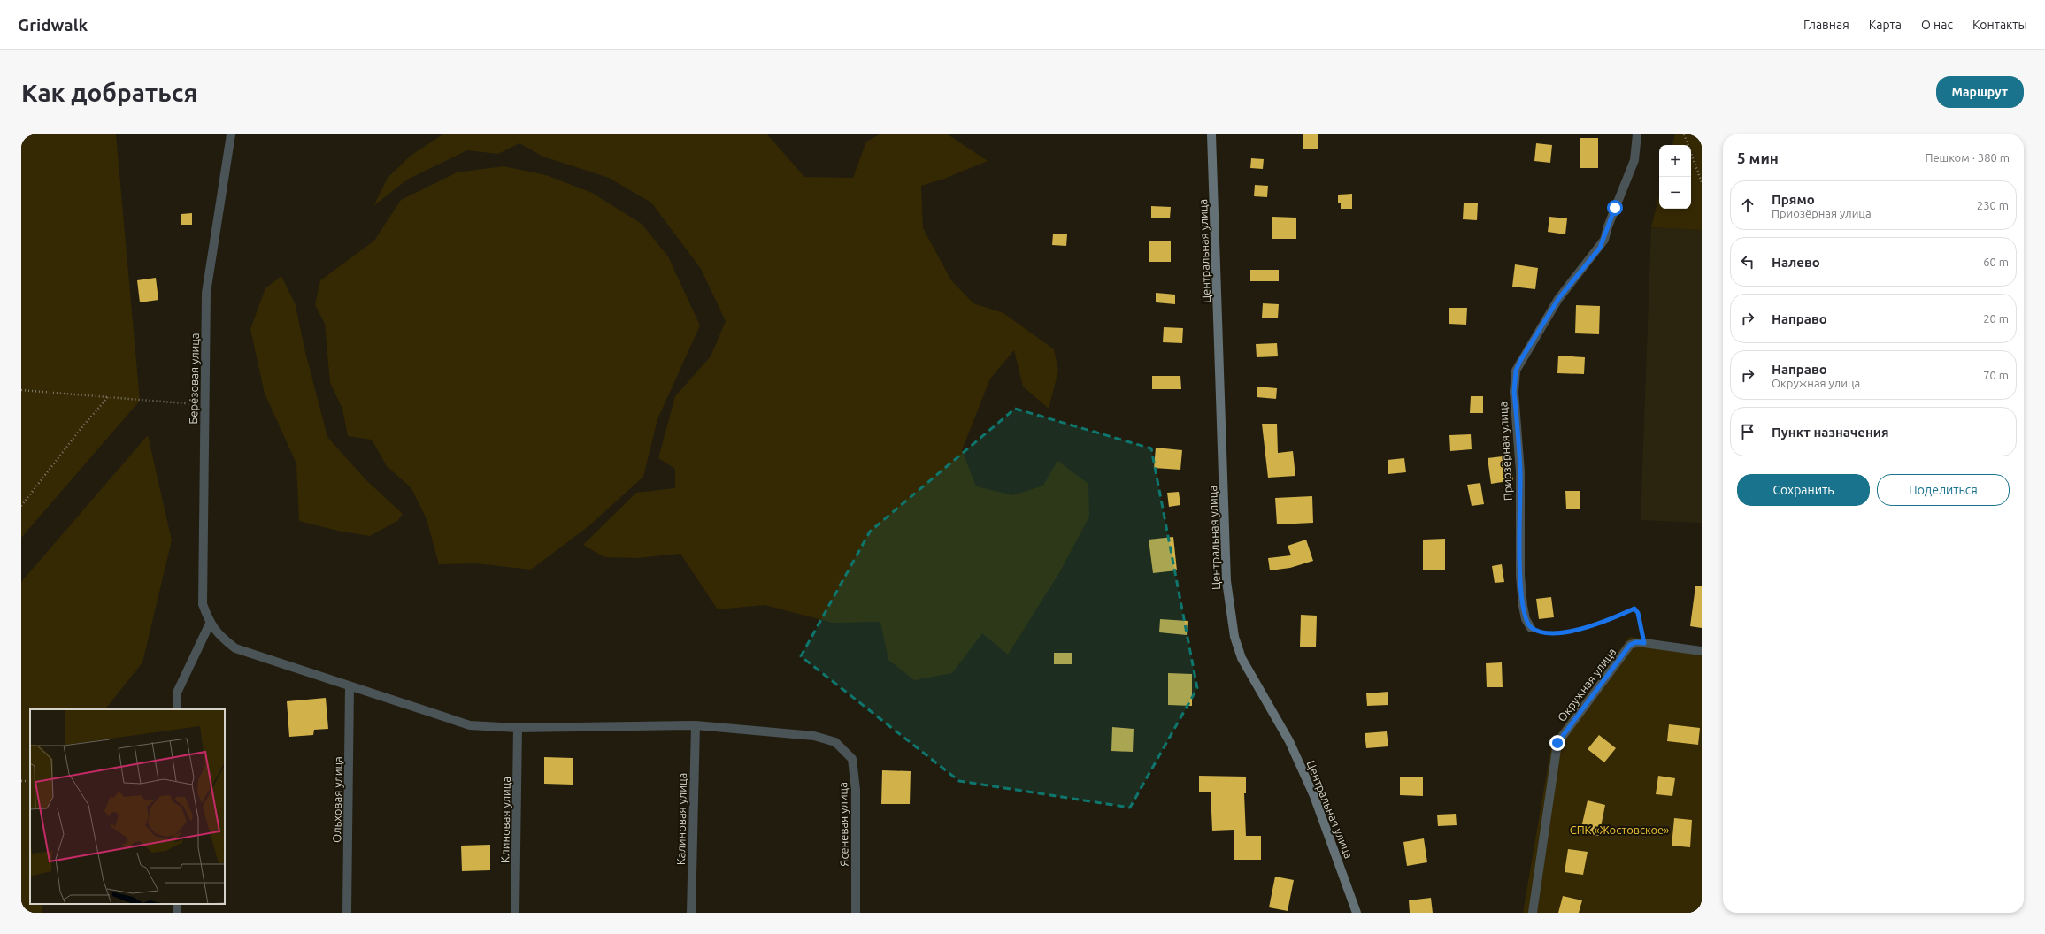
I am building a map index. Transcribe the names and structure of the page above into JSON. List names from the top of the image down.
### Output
{
  "streets": {
    "street": [
      "Центральная улица",
      "Берёзовая улица",
      "Приозёрная улица",
      "Окружная улица",
      "Ольховая улица",
      "Калиновая улица",
      "Клиновая улица",
      "Ясеневая улица"
    ]
  },
  "crossings": [
    ["Берёзовая улица", "Ольховая улица"],
    ["Берёзовая улица", "Калиновая улица"],
    ["Берёзовая улица", "Клиновая улица"],
    ["Берёзовая улица", "Ясеневая улица"]
  ],
  "parks": ["СПК «Жостовское»"],
  "page": {
    "header": "Gridwalk",
    "nav": [
      "Главная",
      "Карта",
      "О нас",
      "Контакты"
    ],
    "buttons": [
      "Маршрут",
      ["Сохранить", "Поделиться"]
    ],
    "title": "Как добраться",
    "heading": ["5 мин", "Пешком · 380 m"],
    "map_buttons": ["+", "−"],
    "list": [
      ["Прямо", "Приозёрная улица", "230 m"],
      ["Налево", "60 m"],
      ["Направо", "20 m"],
      ["Направо", "Окружная улица", "70 m"],
      "Пункт назначения"
    ]
  }
}
